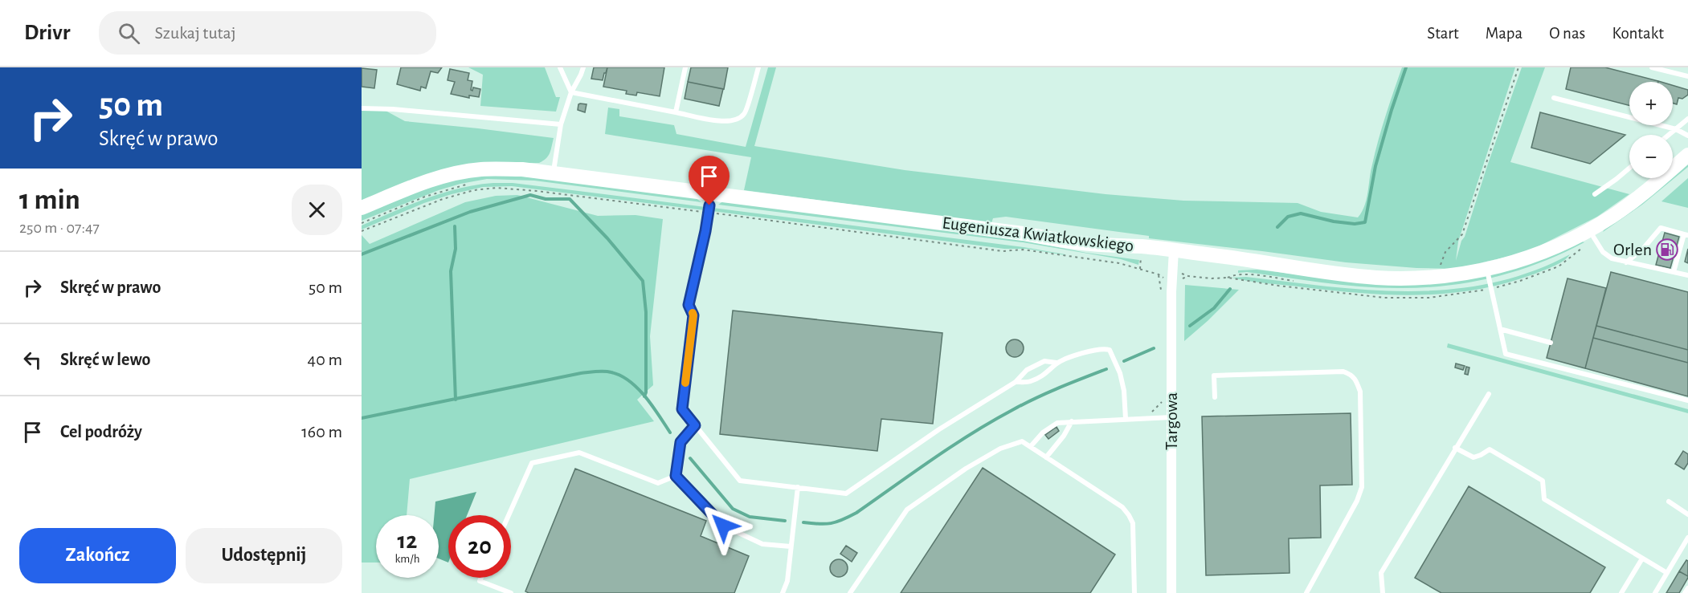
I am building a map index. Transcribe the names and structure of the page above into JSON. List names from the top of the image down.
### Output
{
  "streets": {
    "main road": ["Eugeniusza Kwiatkowskiego"],
    "street": ["Targowa"]
  },
  "crossings": [
    ["Eugeniusza Kwiatkowskiego", "Targowa"]
  ],
  "places": {
    "fuel station": ["Orlen"]
  },
  "page": {
    "header": "Drivr",
    "search": "Szukaj tutaj",
    "nav": [
      "Start",
      "Mapa",
      "O nas",
      "Kontakt"
    ],
    "turn": ["50 m", "Skręć w prawo"],
    "map_buttons": ["+", "−"],
    "heading": ["1 min", "250 m · 07:47"],
    "list": [
      {
        "name": "Skręć w prawo",
        "value": "50 m"
      },
      {
        "name": "Skręć w lewo",
        "value": "40 m"
      },
      {
        "name": "Cel podróży",
        "value": "160 m"
      }
    ],
    "speed": "12 km/h",
    "limit": "20",
    "buttons": ["Zakończ", "Udostępnij"]
  }
}
